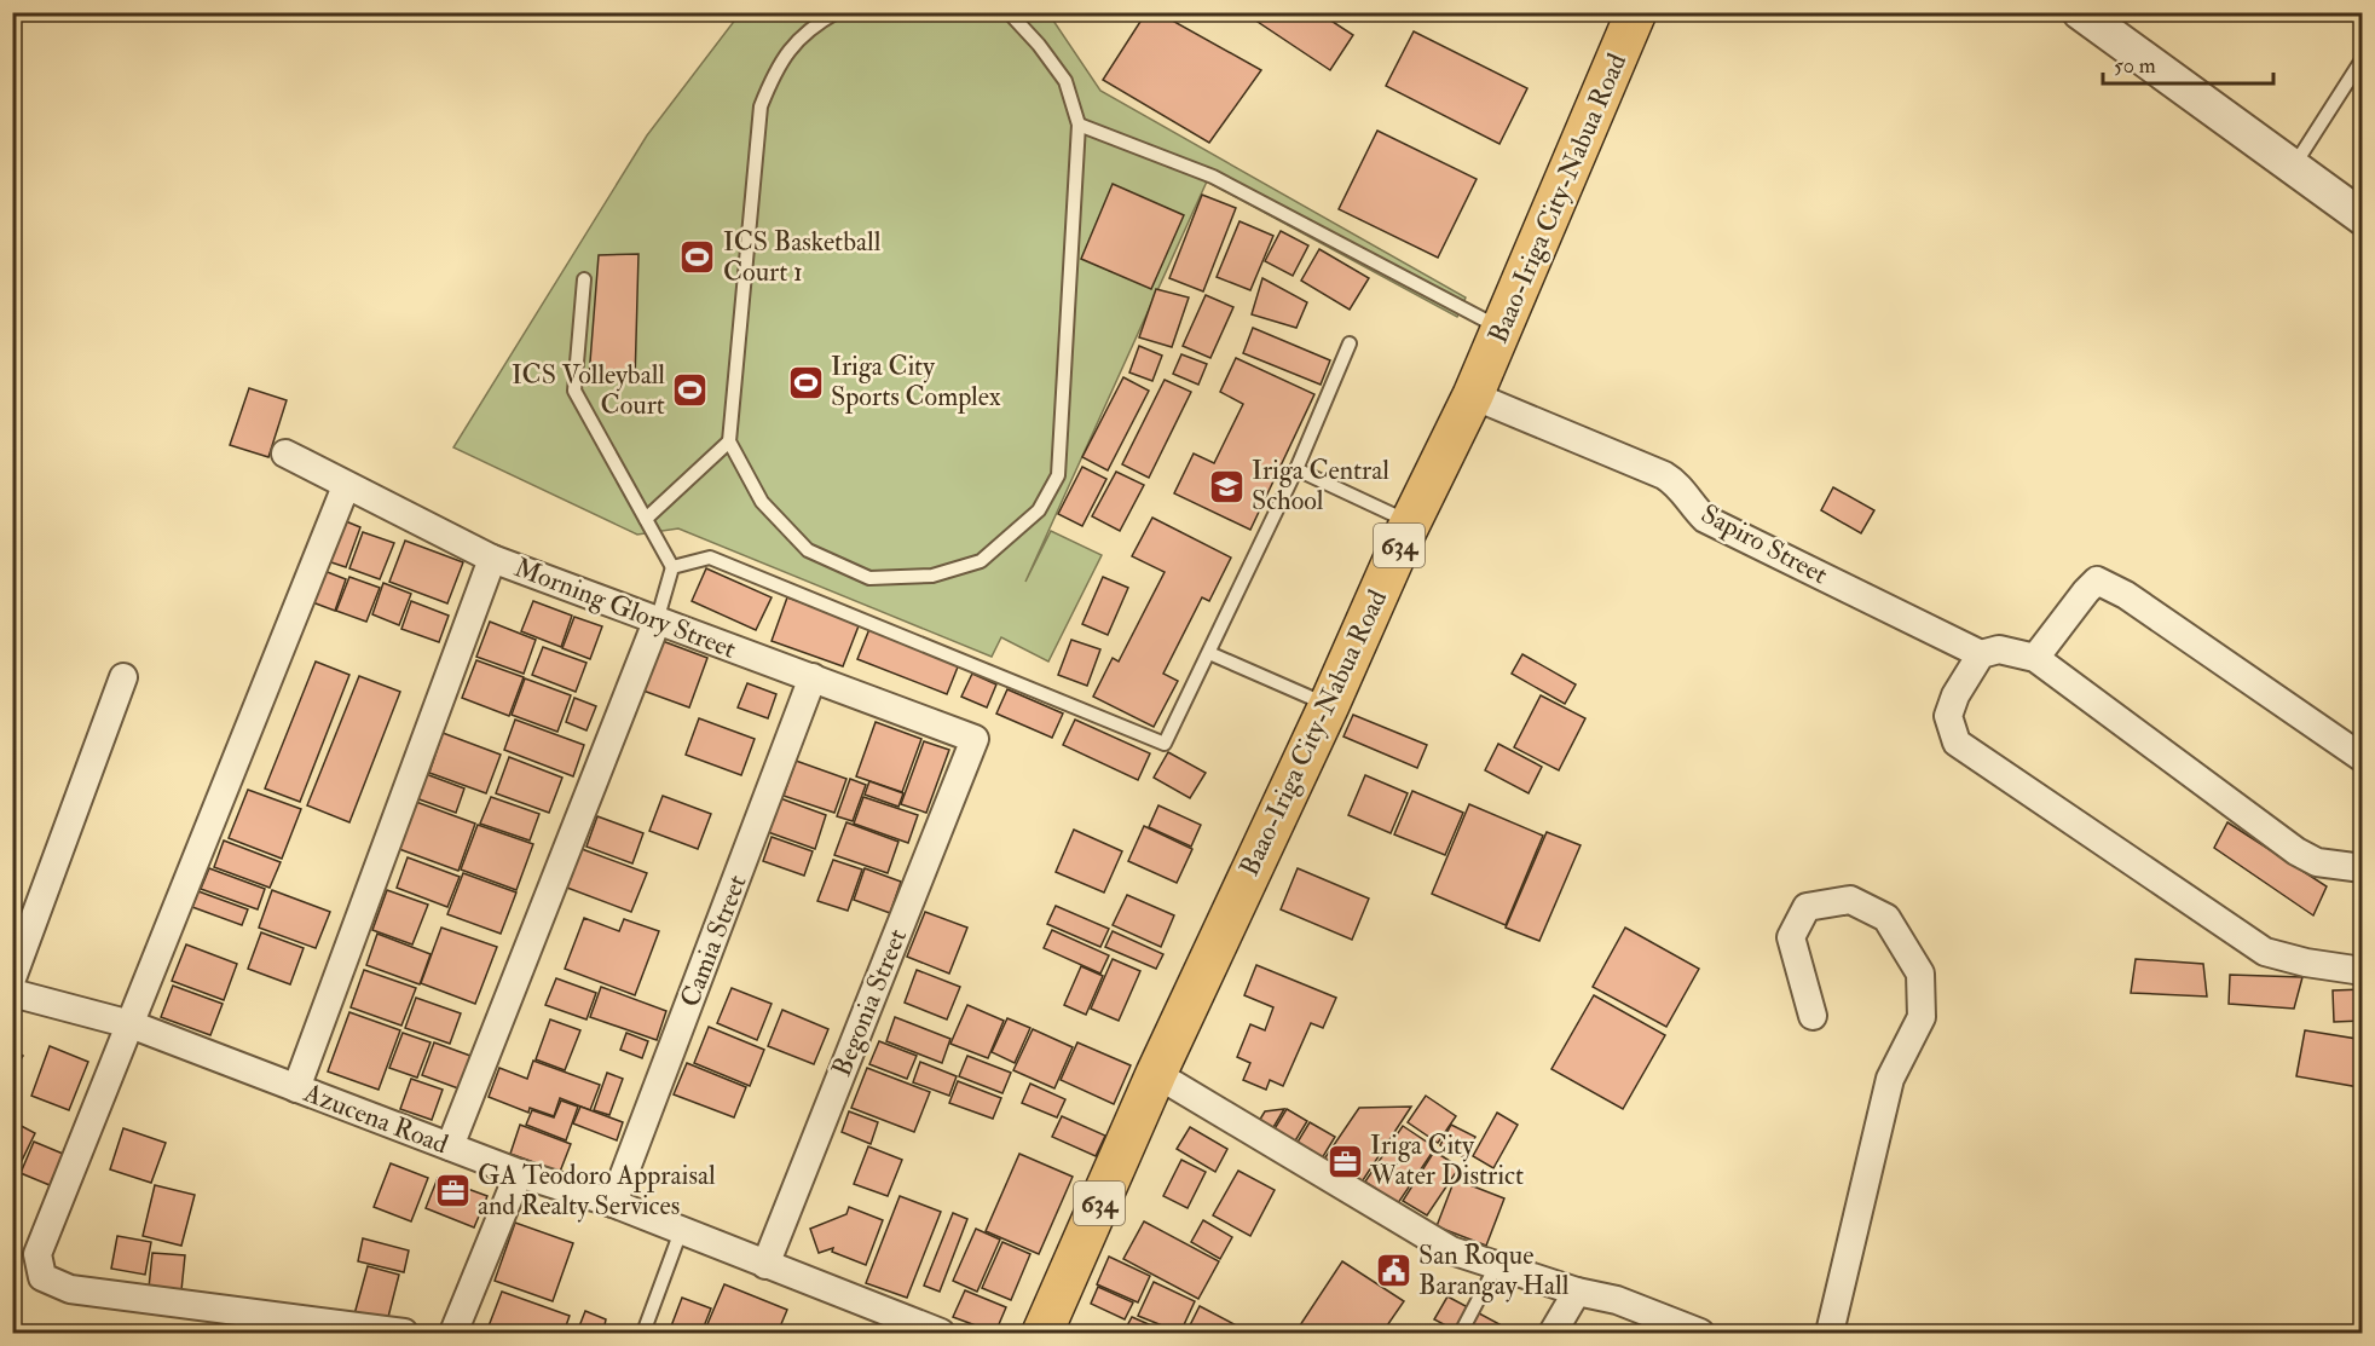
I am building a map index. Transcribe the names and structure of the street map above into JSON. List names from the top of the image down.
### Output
{
  "streets": {
    "main road": ["Baao-Iriga City-Nabua Road", "634"],
    "street": [
      "Sapiro Street",
      "Morning Glory Street",
      "Camia Street",
      "Begonia Street",
      "Azucena Road"
    ]
  },
  "crossings": [
    ["Baao-Iriga City-Nabua Road", "Sapiro Street"],
    ["Morning Glory Street", "Camia Street"],
    ["Morning Glory Street", "Begonia Street"],
    ["Camia Street", "Azucena Road"],
    ["Begonia Street", "Azucena Road"]
  ],
  "places": {
    "sports": ["ICS Basketball Court 1", "Iriga City Sports Complex", "ICS Volleyball Court"],
    "school or university": ["Iriga Central School"],
    "office": ["Iriga City Water District", "GA Teodoro Appraisal and Realty Services"],
    "public building": ["San Roque Barangay Hall"]
  },
  "scale_bar": "50 m"
}
